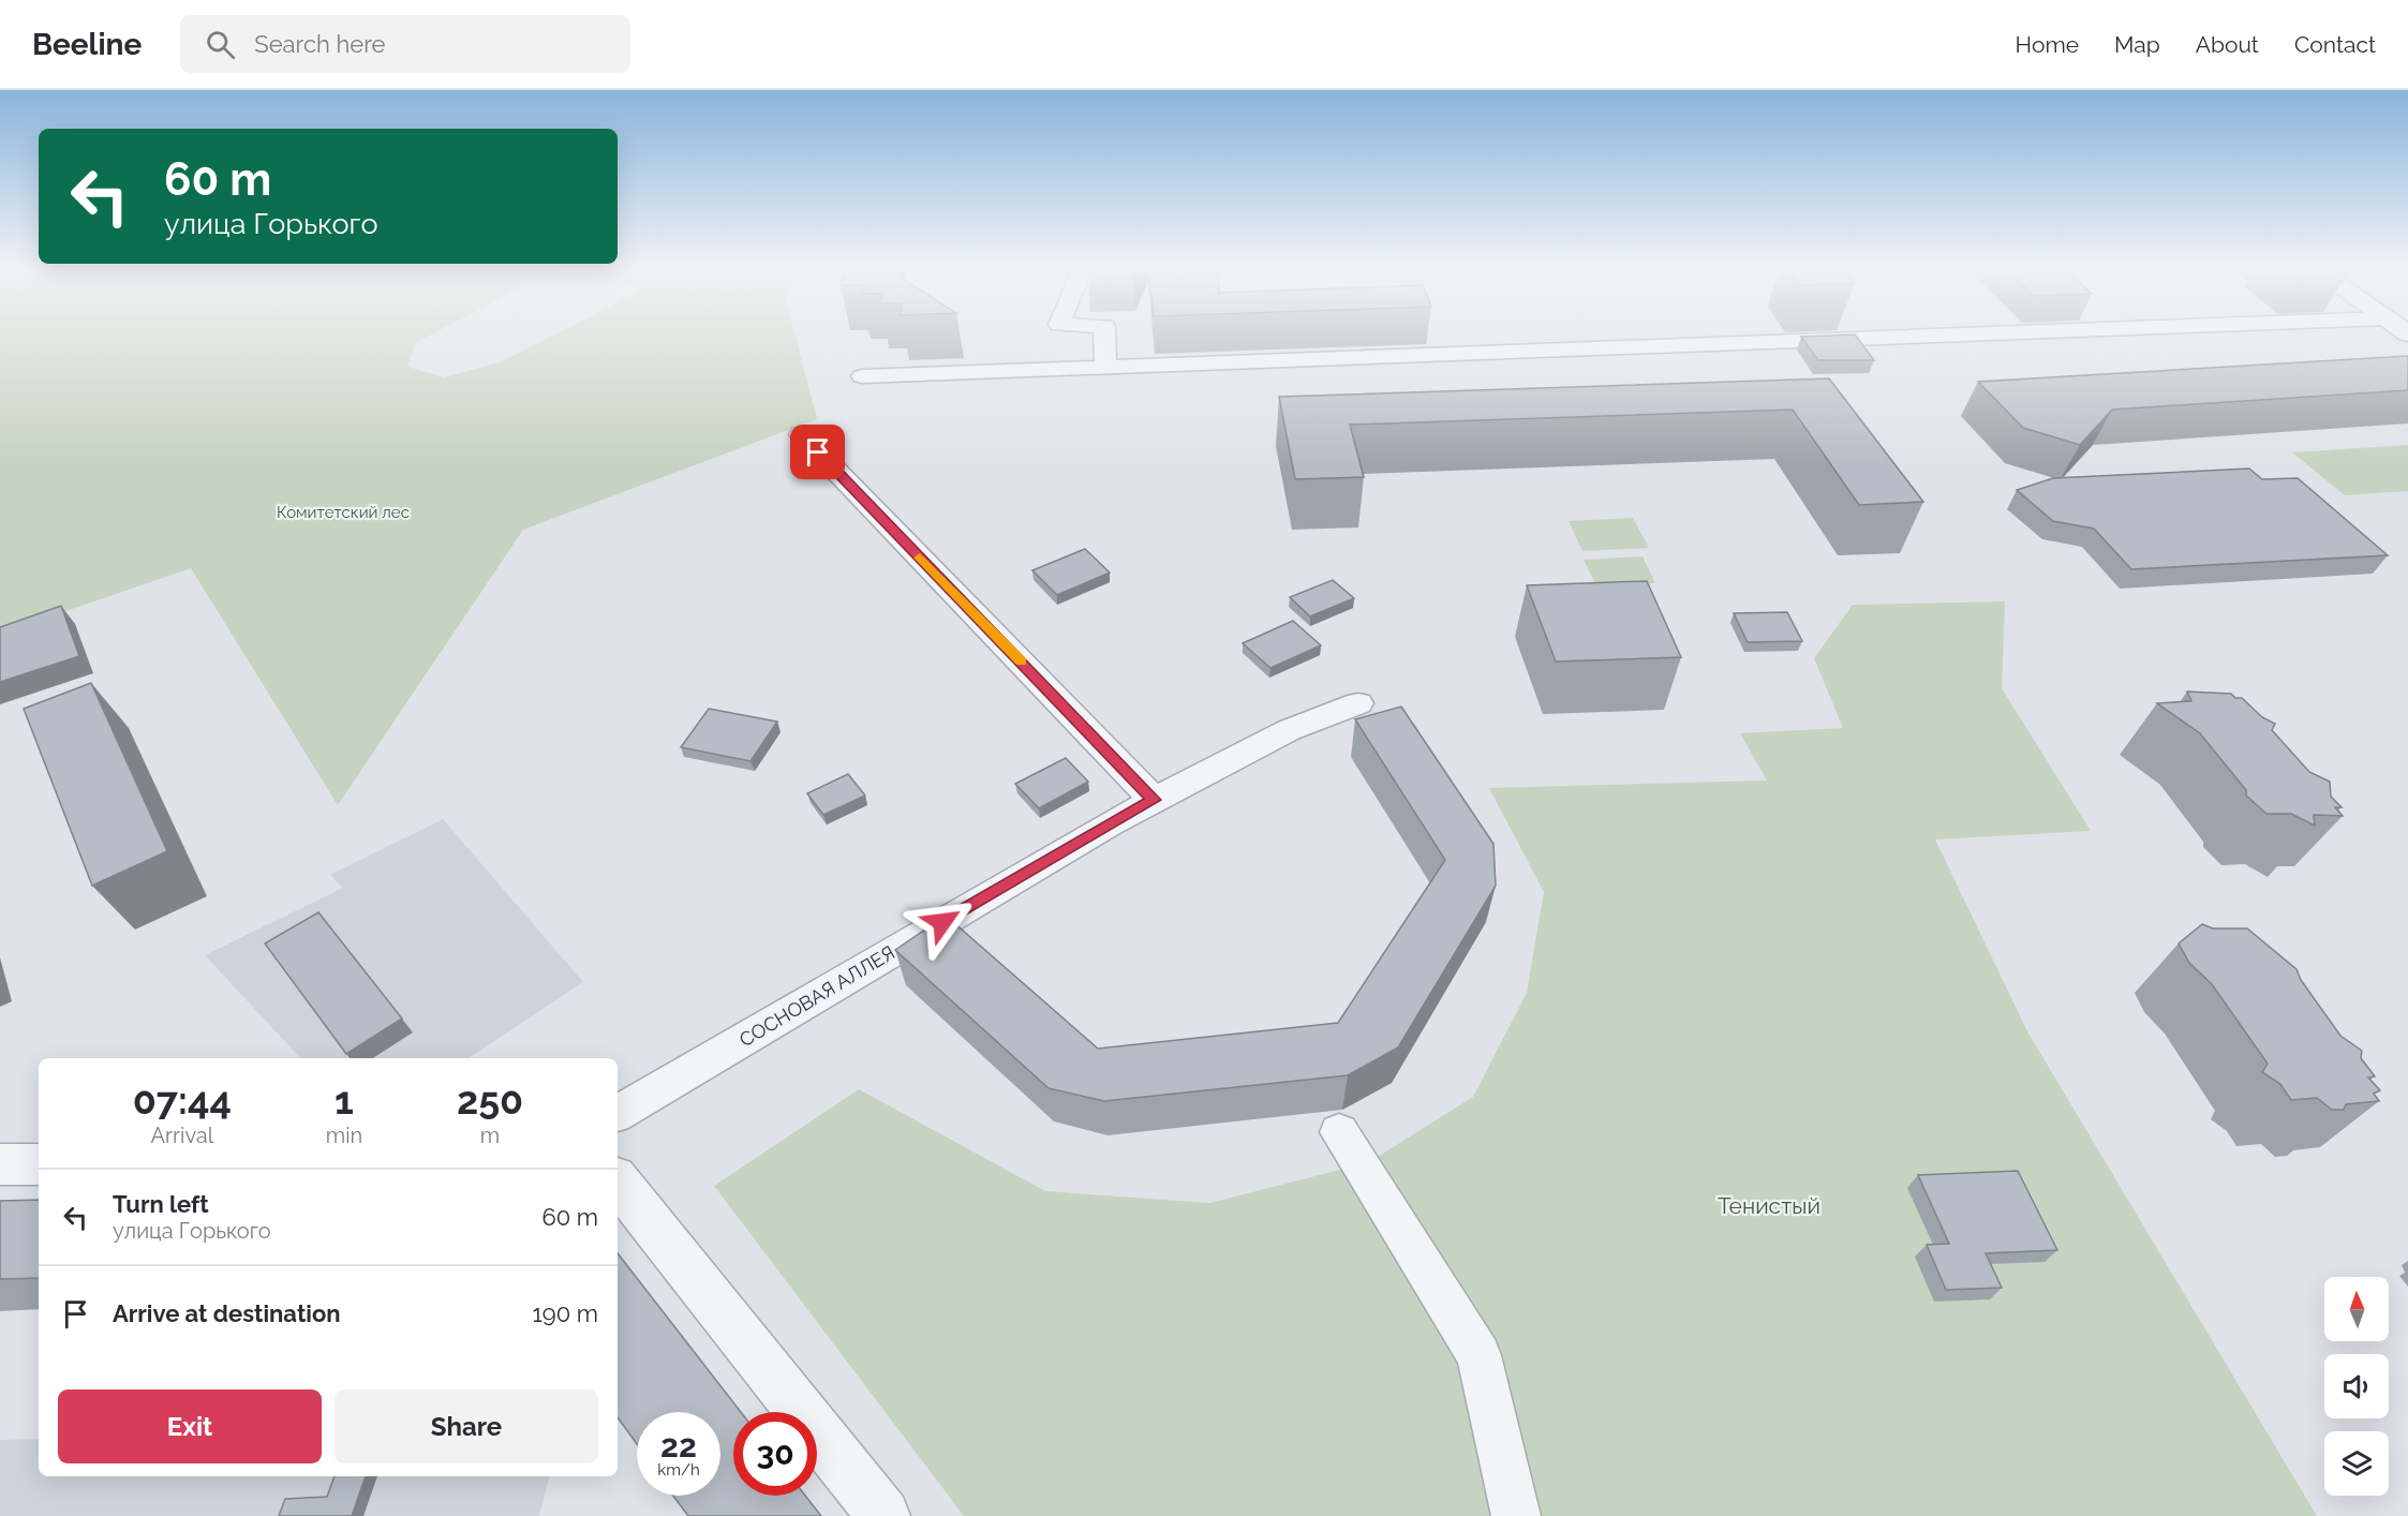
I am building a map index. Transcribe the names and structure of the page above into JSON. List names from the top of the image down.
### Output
{
  "streets": {
    "street": ["СОСНОВАЯ АЛЛЕЯ"]
  },
  "parks": ["Комитетский лес", "Тенистый"],
  "north": "top",
  "page": {
    "header": "Beeline",
    "search": "Search here",
    "nav": [
      "Home",
      "Map",
      "About",
      "Contact"
    ],
    "turn": ["60 m", "улица Горького"],
    "eta": [
      "07:44",
      "Arrival",
      "1",
      "min",
      "250",
      "m"
    ],
    "list": [
      {
        "name": "Turn left",
        "note": "улица Горького",
        "value": "60 m"
      },
      {
        "name": "Arrive at destination",
        "value": "190 m"
      }
    ],
    "buttons": ["Exit", "Share"],
    "speed": "22 km/h",
    "limit": "30"
  }
}
